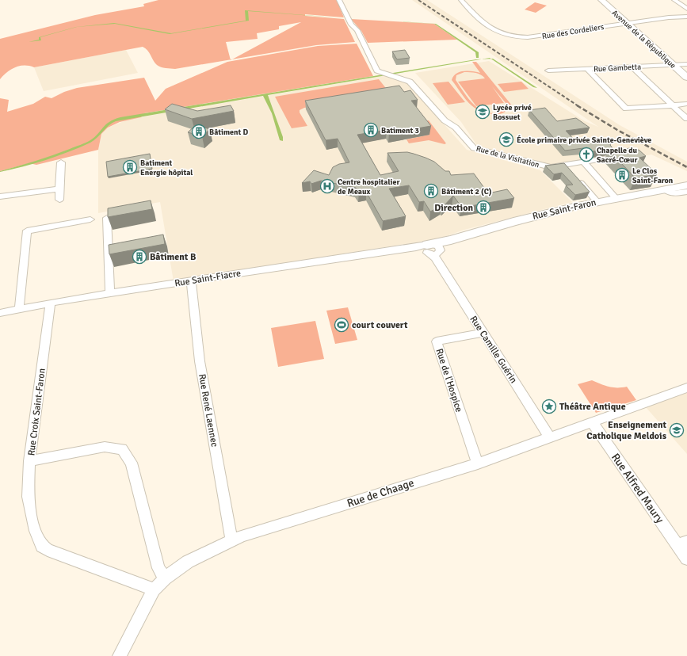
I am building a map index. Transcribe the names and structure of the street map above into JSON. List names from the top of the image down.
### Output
{
  "streets": {
    "street": [
      "Rue des Cordeliers",
      "Avenue de la République",
      "Rue Gambetta",
      "Rue de la Visitation",
      "Rue Saint-Faron",
      "Rue Saint-Fiacre",
      "Rue Camille Guérin",
      "Rue de l'Hospice",
      "Rue René Laennec",
      "Rue Croix Saint-Faron",
      "Rue Alfred Maury",
      "Rue de Chaage"
    ]
  },
  "crossings": [
    ["Rue des Cordeliers", "Avenue de la République"],
    ["Avenue de la République", "Rue Gambetta"],
    ["Rue Saint-Faron", "Rue Saint-Fiacre"],
    ["Rue Saint-Faron", "Rue Camille Guérin"],
    ["Rue Saint-Fiacre", "Rue Camille Guérin"],
    ["Rue Saint-Fiacre", "Rue René Laennec"],
    ["Rue Saint-Fiacre", "Rue Croix Saint-Faron"],
    ["Rue Camille Guérin", "Rue de l'Hospice"],
    ["Rue Camille Guérin", "Rue de Chaage"],
    ["Rue de l'Hospice", "Rue de Chaage"],
    ["Rue René Laennec", "Rue de Chaage"],
    ["Rue Croix Saint-Faron", "Rue de Chaage"],
    ["Rue Alfred Maury", "Rue de Chaage"]
  ],
  "places": {
    "school or university": ["Lycée privé Bossuet", "École primaire privée Sainte-Geneviève", "Enseignement Catholique Meldois"],
    "building": [
      "Batiment 3",
      "Bâtiment D",
      "Batiment Energie hôpital",
      "Le Clos Saint-Faron",
      "Bâtiment 2 (C)",
      "Direction",
      "Bâtiment B"
    ],
    "church": ["Chapelle du Sacré-Cœur"],
    "hospital": ["Centre hospitalier de Meaux"],
    "sports": ["court couvert"],
    "place": ["Théâtre Antique"]
  }
}
